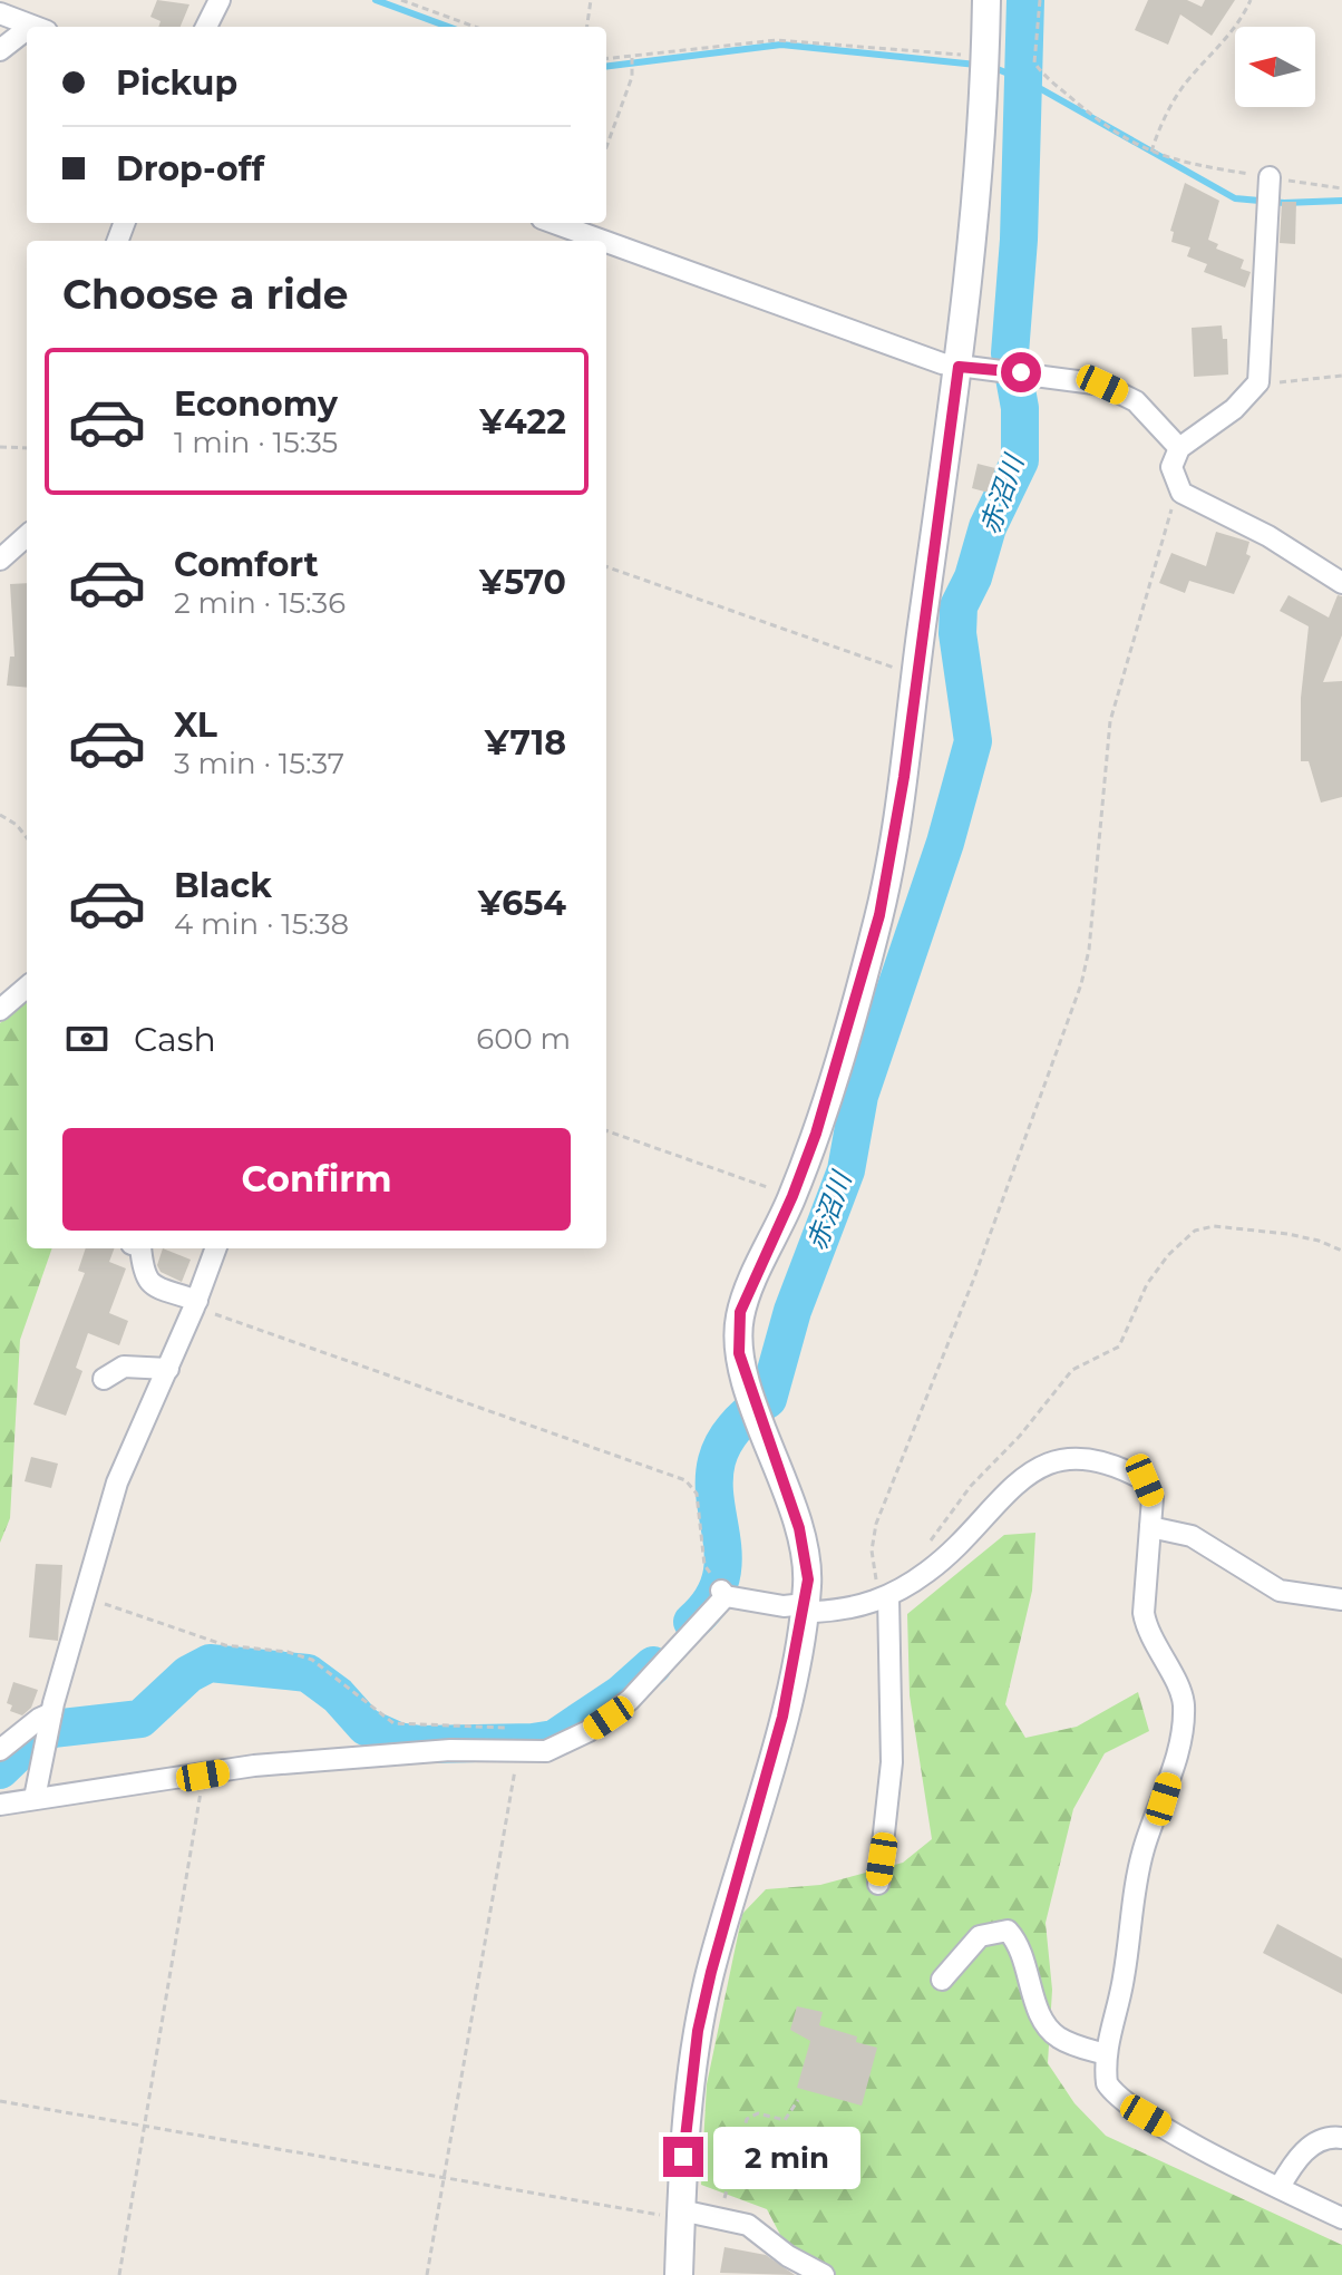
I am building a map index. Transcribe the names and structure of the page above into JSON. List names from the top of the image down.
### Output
{
  "water": ["赤沼川"],
  "north": "left",
  "page": {
    "banner": ["Pickup", "Drop-off"],
    "heading": "Choose a ride",
    "list": [
      {
        "name": "Economy",
        "note": "1 min · 15:35",
        "value": "¥422"
      },
      {
        "name": "Comfort",
        "note": "2 min · 15:36",
        "value": "¥570"
      },
      {
        "name": "XL",
        "note": "3 min · 15:37",
        "value": "¥718"
      },
      {
        "name": "Black",
        "note": "4 min · 15:38",
        "value": "¥654"
      }
    ],
    "pay": ["Cash", "600 m"],
    "buttons": "Confirm",
    "bubble": "2 min"
  }
}
